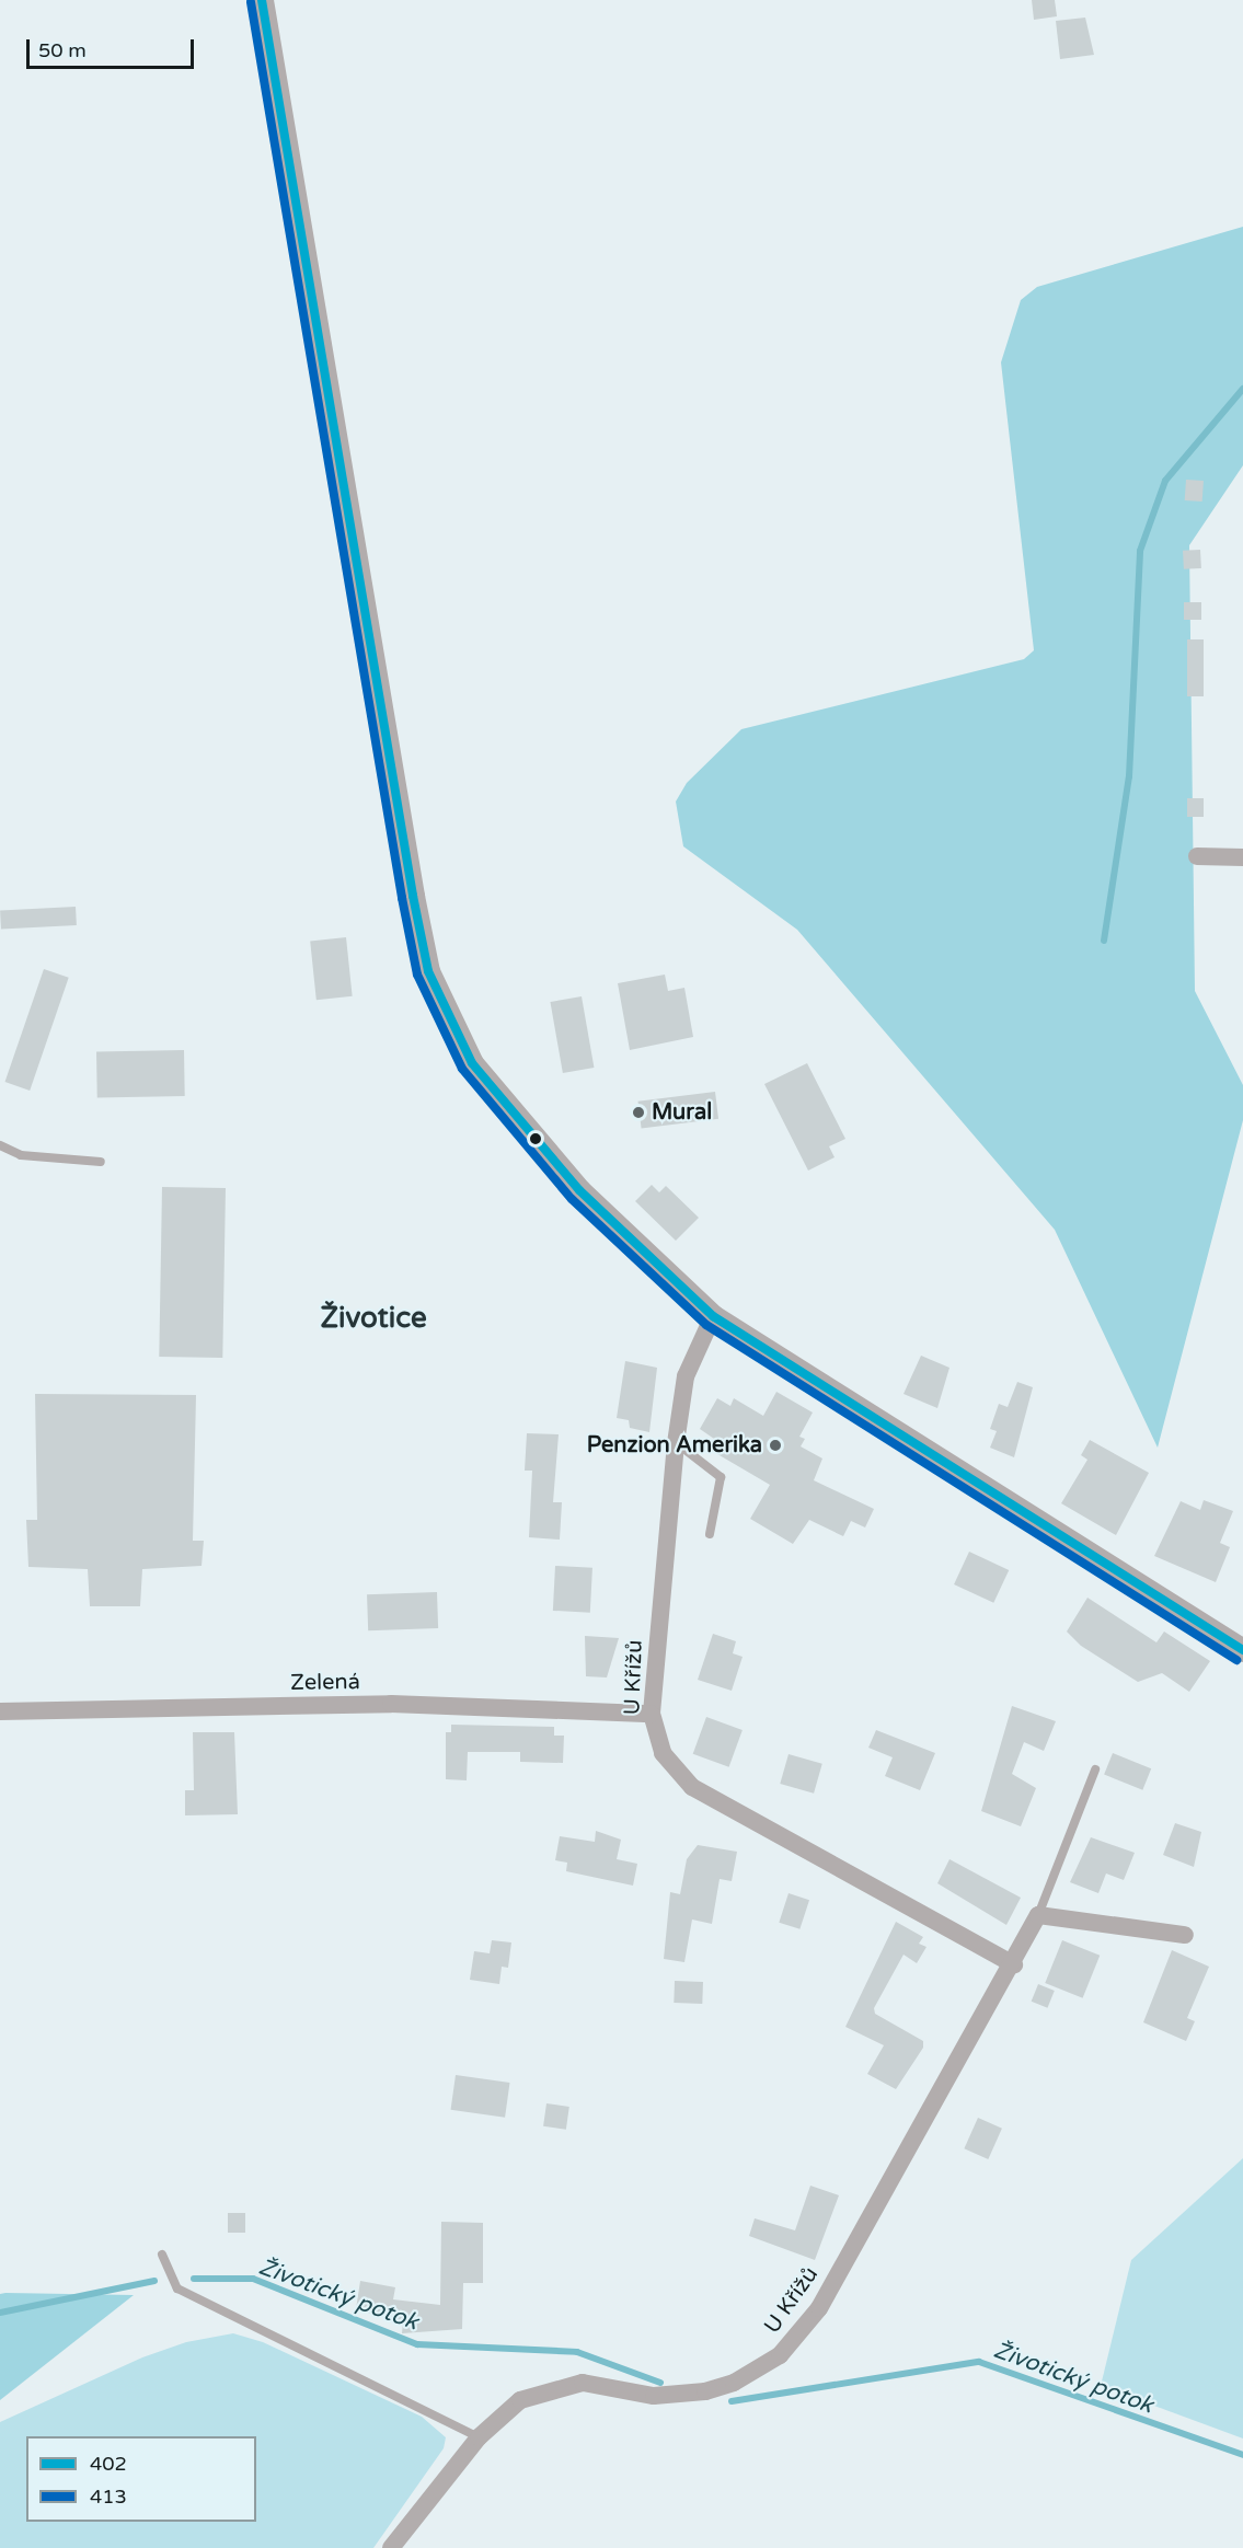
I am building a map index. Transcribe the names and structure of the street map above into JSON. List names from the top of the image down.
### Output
{
  "streets": {
    "street": ["U Křížů", "Zelená"]
  },
  "crossings": [
    ["U Křížů", "Zelená"]
  ],
  "districts": ["Životice"],
  "water": ["Životický potok"],
  "places": ["Mural", "Penzion Amerika"],
  "lines": ["transit line 402", "transit line 413"],
  "legend": ["402", "413"],
  "scale_bar": "50 m"
}
